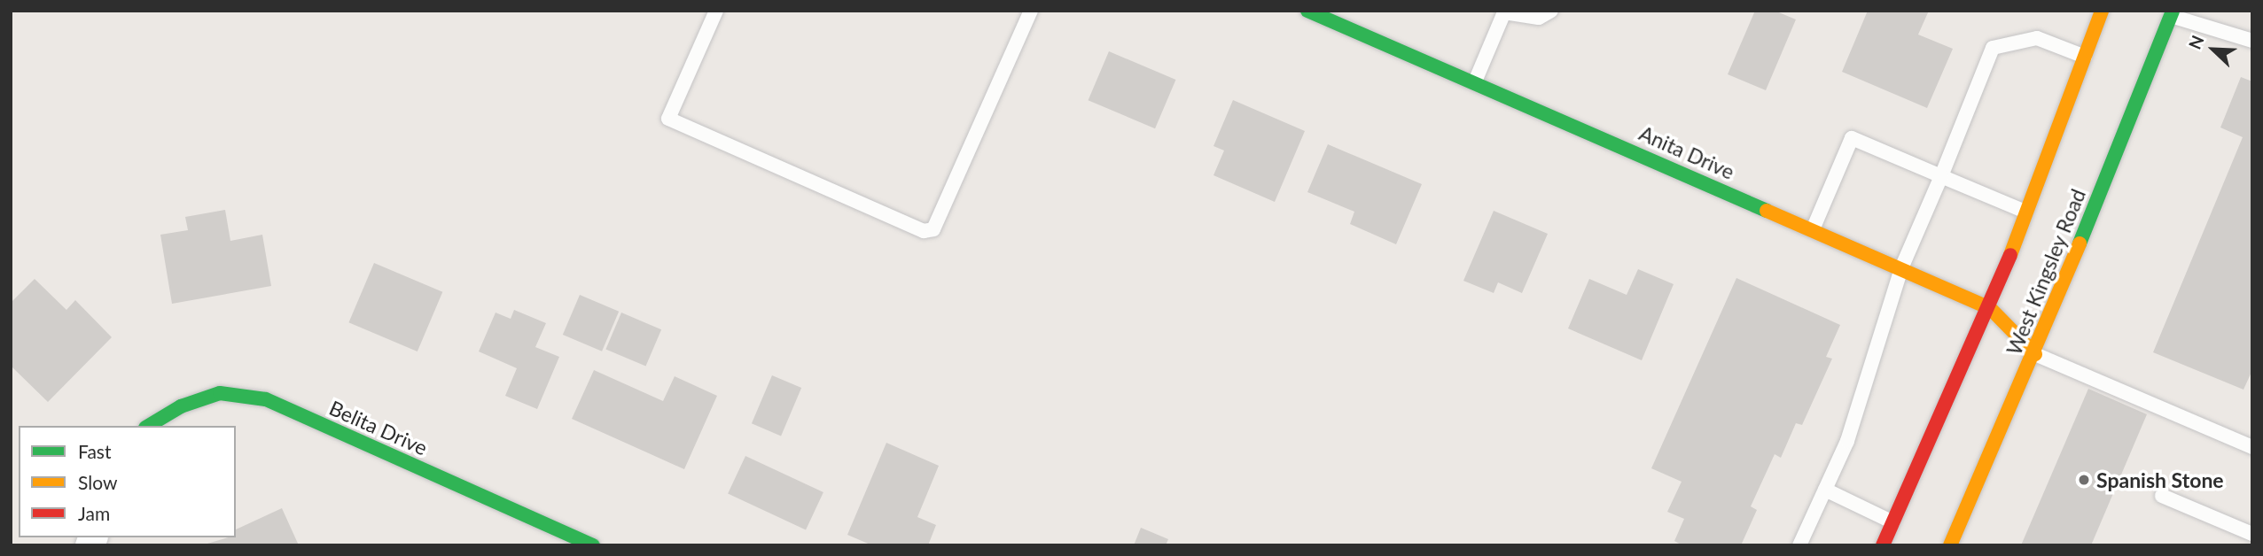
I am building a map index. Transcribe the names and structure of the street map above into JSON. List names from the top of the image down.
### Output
{
  "streets": {
    "street": ["Anita Drive", "West Kingsley Road", "Belita Drive"]
  },
  "crossings": [
    ["Anita Drive", "West Kingsley Road"]
  ],
  "places": ["Spanish Stone"],
  "legend": ["Fast", "Slow", "Jam"],
  "north": "top left"
}
